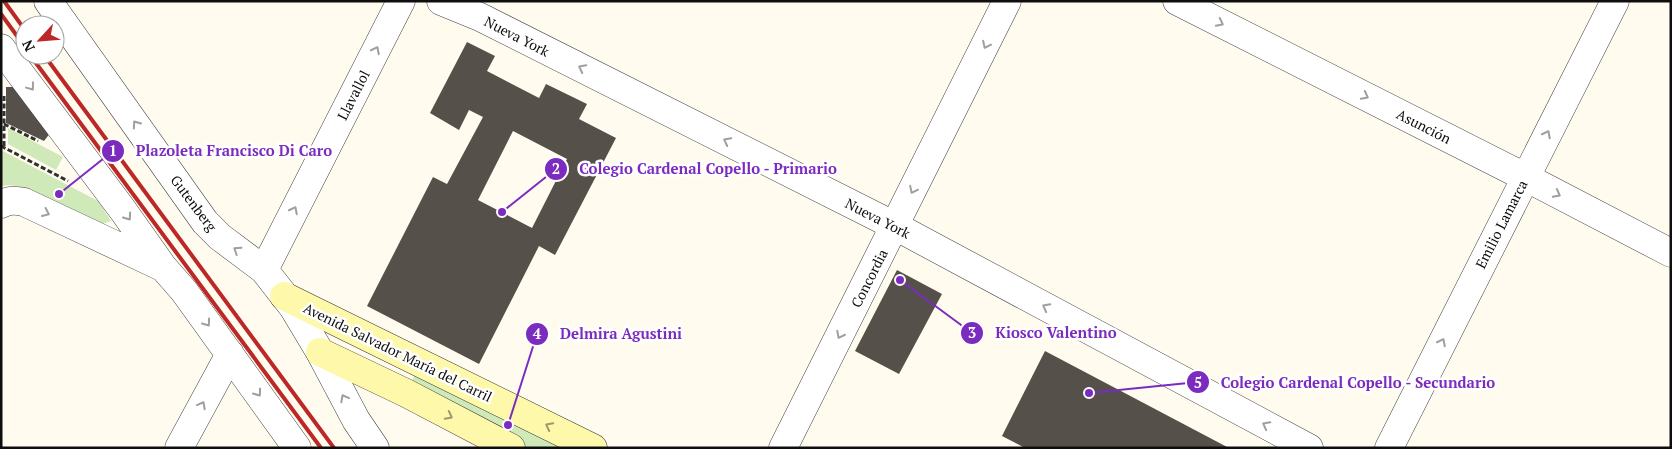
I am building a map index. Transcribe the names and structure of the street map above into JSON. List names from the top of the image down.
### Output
{
  "streets": {
    "street": [
      "Nueva York",
      "Llavallol",
      "Asunción",
      "Gutenberg",
      "Emilio Lamarca",
      "Concordia",
      "Avenida Salvador María del Carril"
    ]
  },
  "crossings": [
    ["Nueva York", "Concordia"],
    ["Llavallol", "Gutenberg"],
    ["Asunción", "Emilio Lamarca"],
    ["Gutenberg", "Avenida Salvador María del Carril"]
  ],
  "one_way": [
    "Nueva York",
    "Llavallol",
    "Asunción",
    "Emilio Lamarca",
    "Concordia"
  ],
  "places": [
    "Plazoleta Francisco Di Caro",
    "Colegio Cardenal Copello - Primario",
    "Kiosco Valentino",
    "Colegio Cardenal Copello - Secundario",
    "Delmira Agustini"
  ],
  "north": "bottom left"
}
